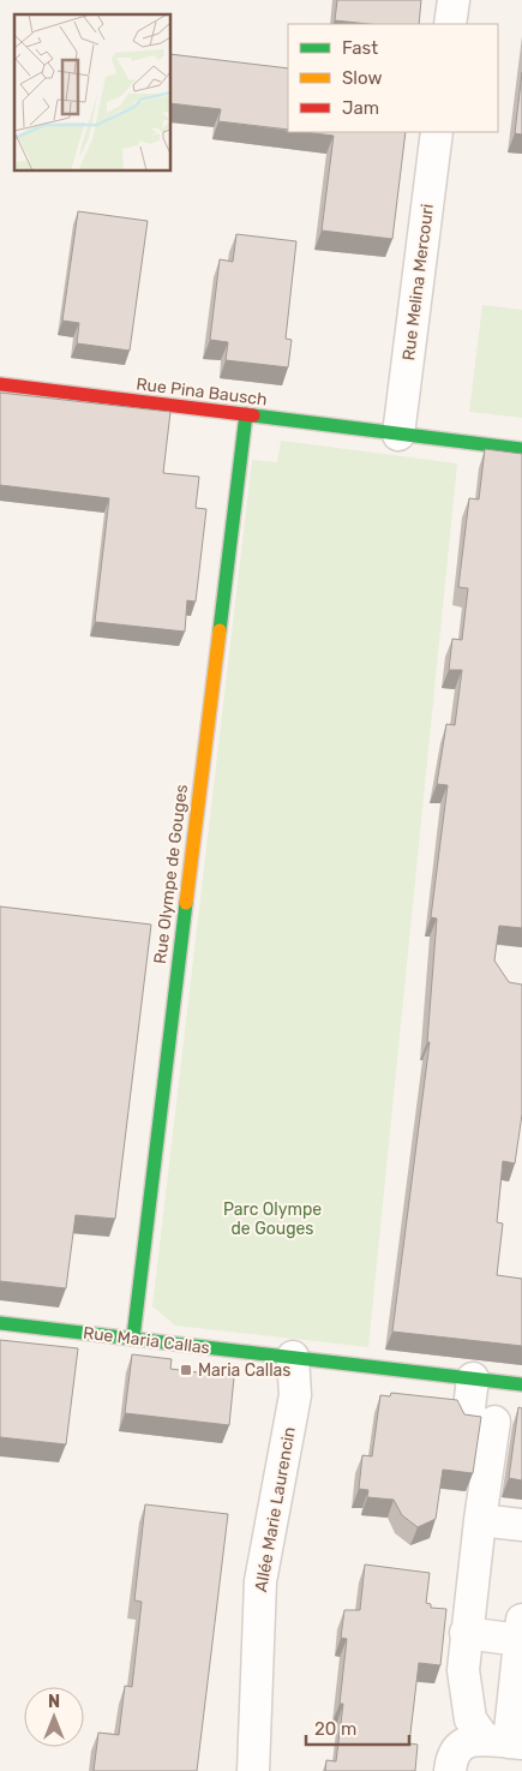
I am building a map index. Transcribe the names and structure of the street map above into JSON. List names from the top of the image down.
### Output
{
  "streets": {
    "street": [
      "Rue Melina Mercouri",
      "Rue Pina Bausch",
      "Rue Olympe de Gouges",
      "Rue Maria Callas",
      "Allée Marie Laurencin"
    ]
  },
  "crossings": [
    ["Rue Melina Mercouri", "Rue Pina Bausch"],
    ["Rue Pina Bausch", "Rue Olympe de Gouges"],
    ["Rue Olympe de Gouges", "Rue Maria Callas"],
    ["Rue Maria Callas", "Allée Marie Laurencin"]
  ],
  "parks": ["Parc Olympe de Gouges"],
  "places": {
    "transit": ["Maria Callas"]
  },
  "legend": ["Fast", "Slow", "Jam"],
  "scale_bar": "20 m",
  "north": "top"
}
